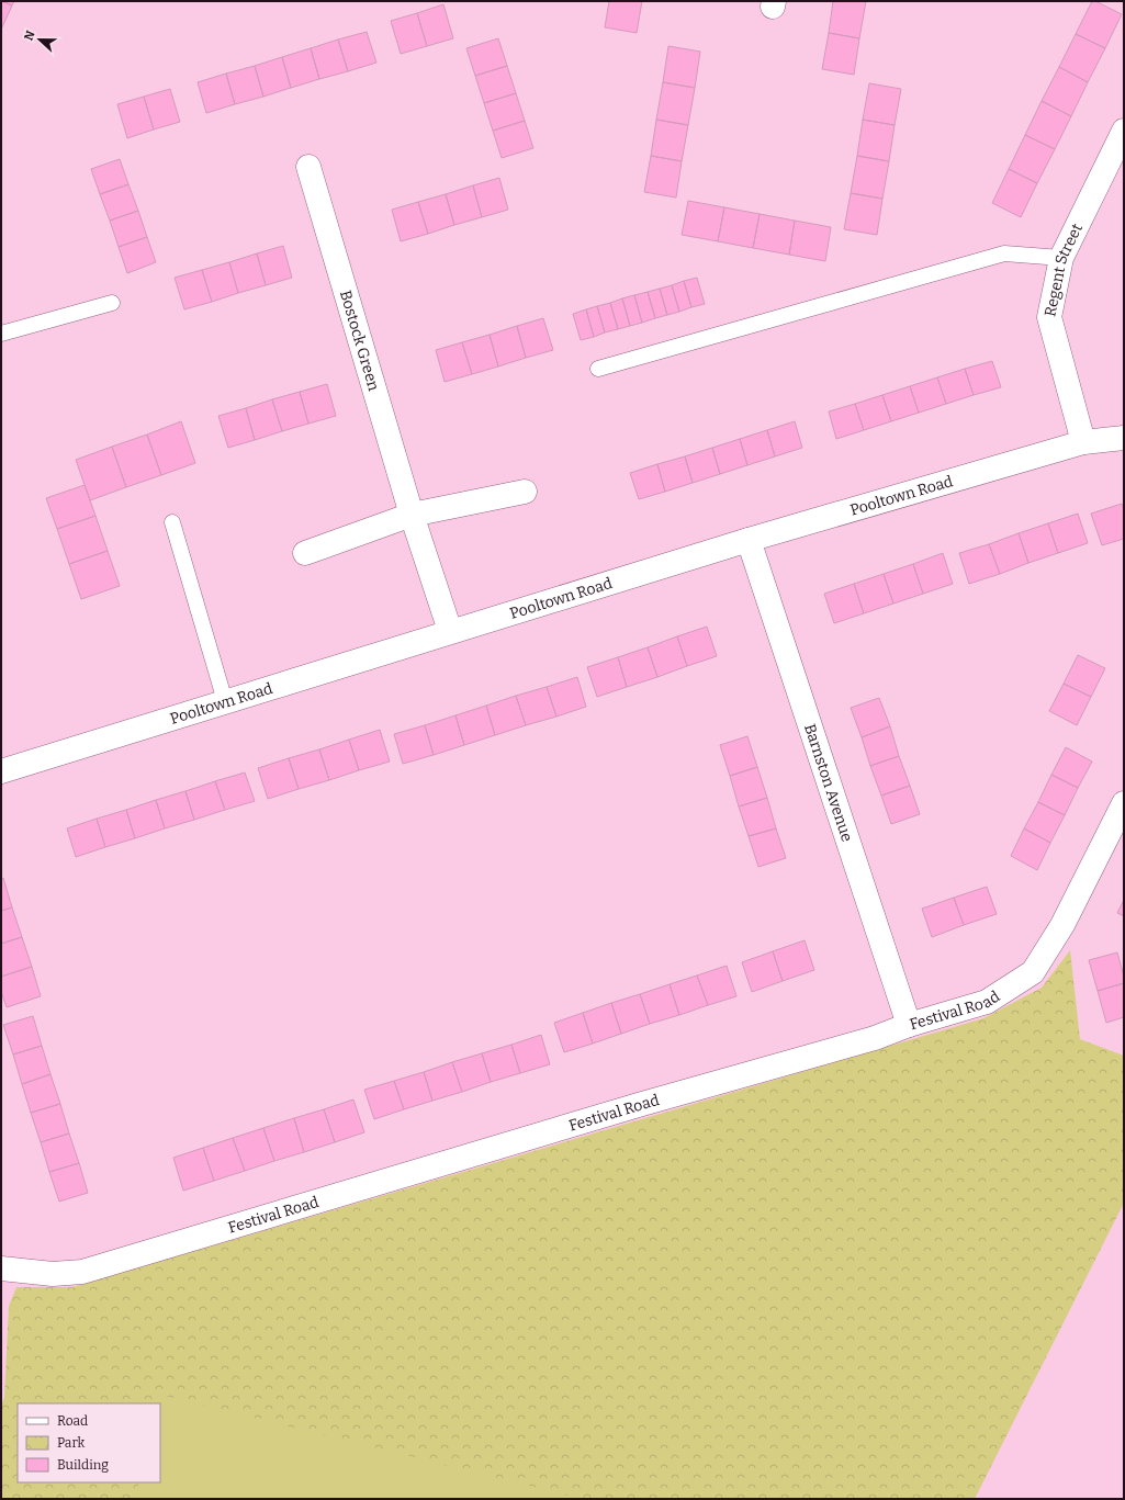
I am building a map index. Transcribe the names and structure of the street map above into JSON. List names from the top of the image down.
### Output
{
  "streets": {
    "street": [
      "Regent Street",
      "Bostock Green",
      "Pooltown Road",
      "Barnston Avenue",
      "Festival Road"
    ]
  },
  "crossings": [
    ["Regent Street", "Pooltown Road"],
    ["Bostock Green", "Pooltown Road"],
    ["Pooltown Road", "Barnston Avenue"],
    ["Barnston Avenue", "Festival Road"]
  ],
  "legend": ["Road", "Park", "Building"],
  "north": "left"
}
